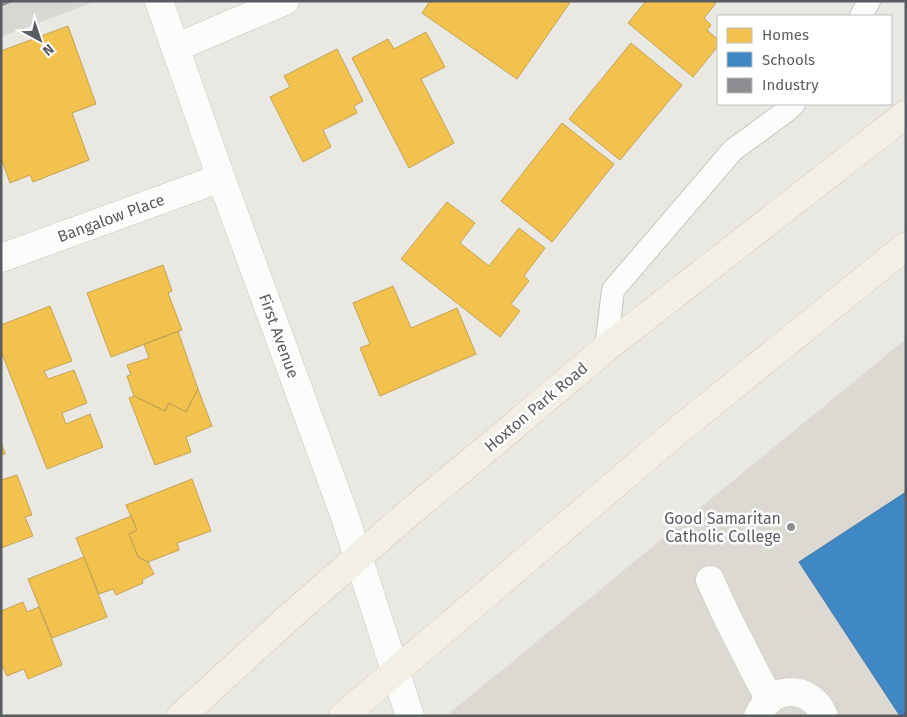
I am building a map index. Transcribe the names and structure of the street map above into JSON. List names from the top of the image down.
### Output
{
  "streets": {
    "main road": ["Hoxton Park Road"],
    "street": ["Bangalow Place", "First Avenue"]
  },
  "crossings": [
    ["Bangalow Place", "First Avenue"],
    ["First Avenue", "Hoxton Park Road"]
  ],
  "places": ["Good Samaritan Catholic College"],
  "legend": ["Homes", "Schools", "Industry"],
  "north": "bottom right"
}
